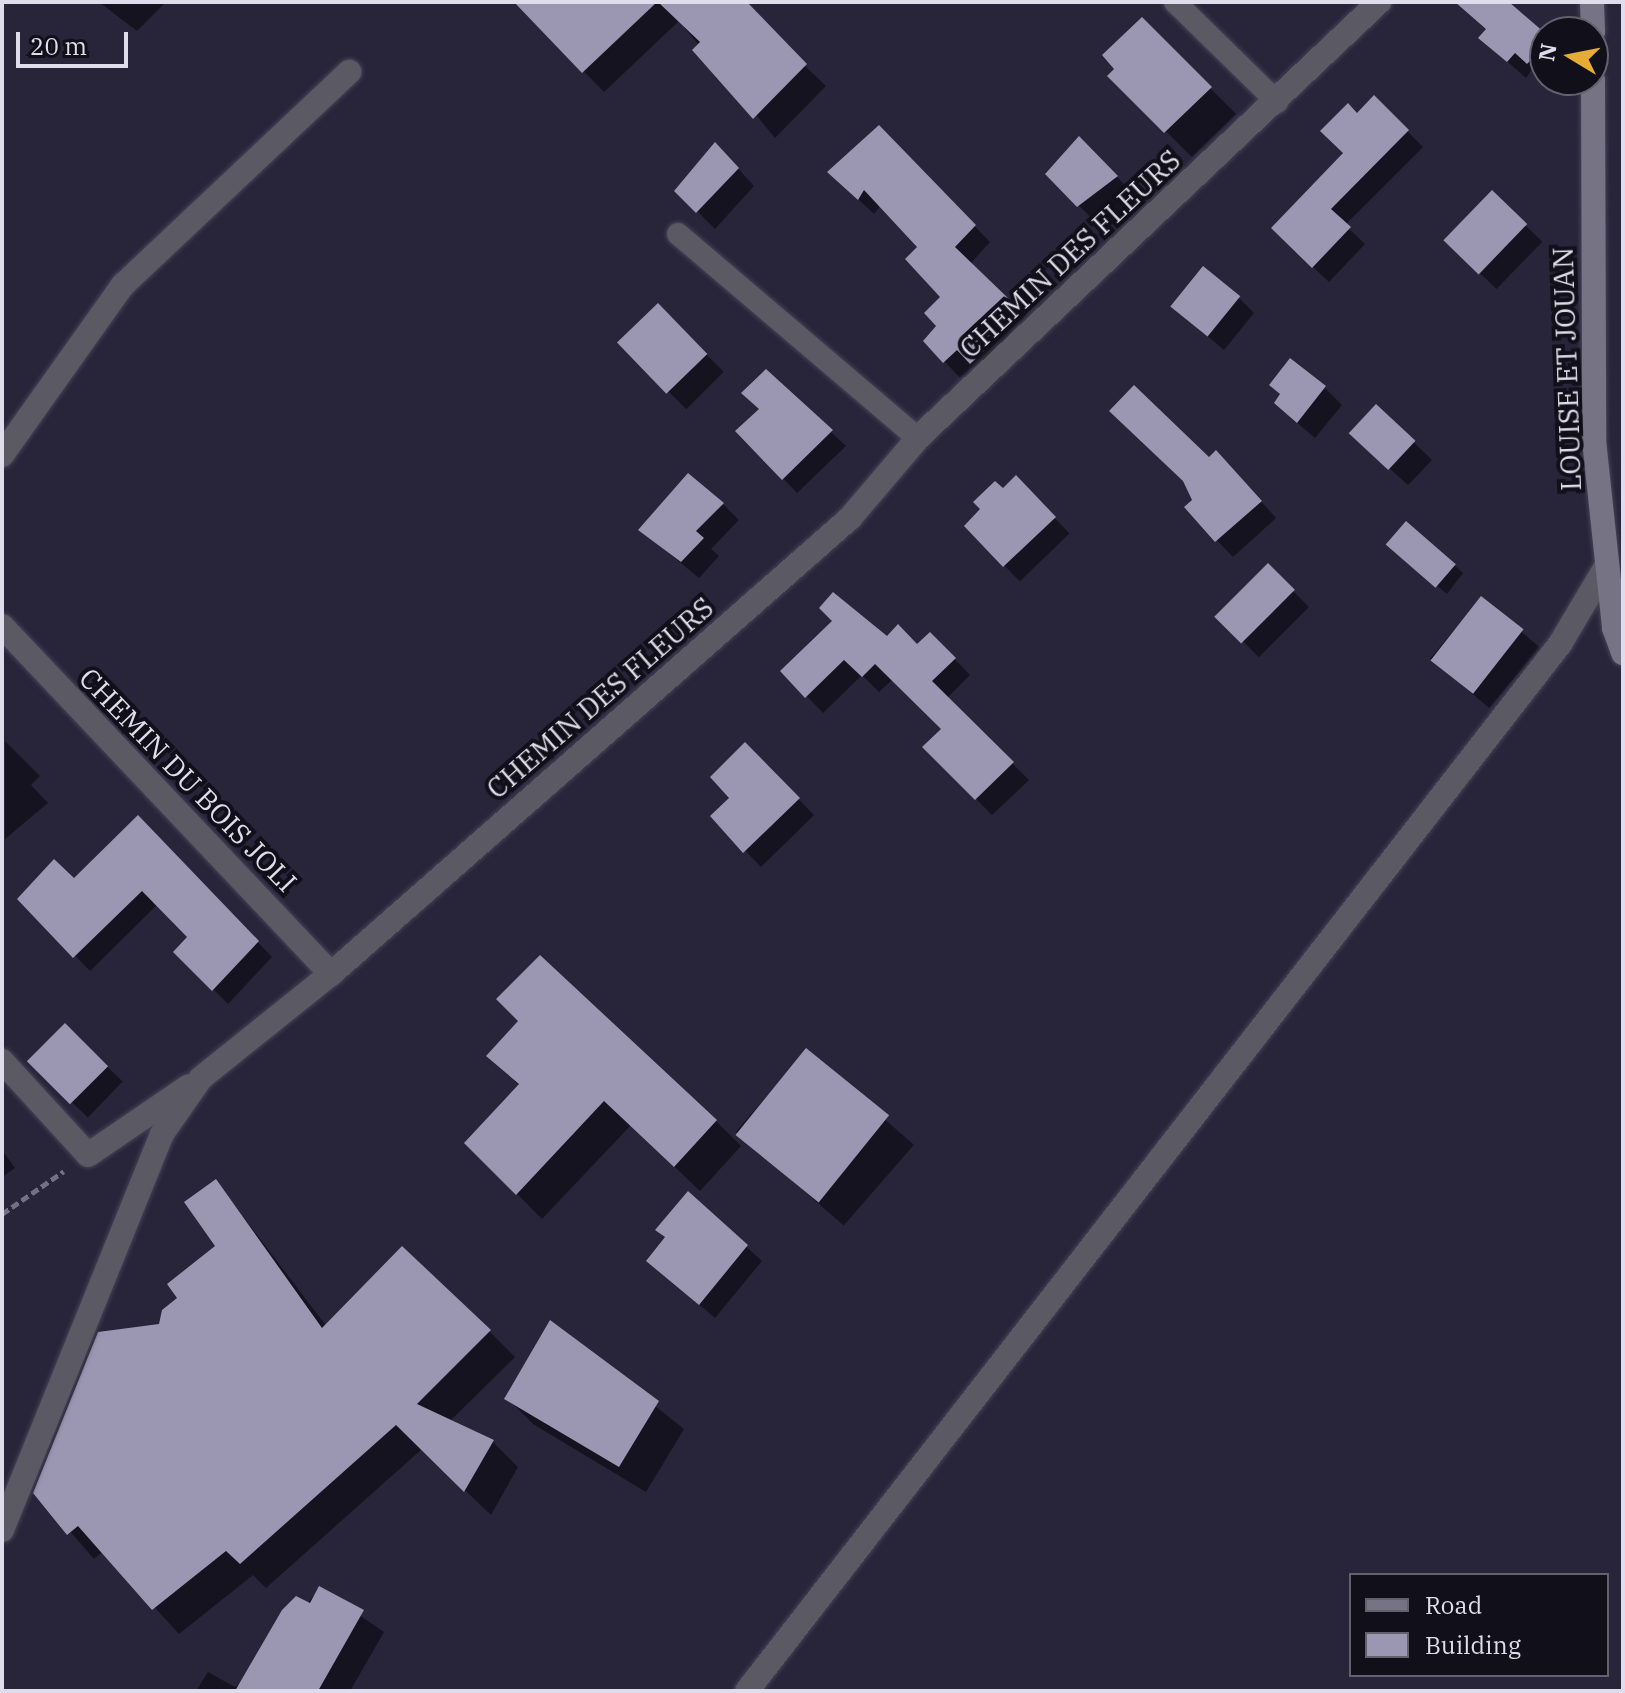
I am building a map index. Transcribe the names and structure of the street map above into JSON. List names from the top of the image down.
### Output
{
  "streets": {
    "main road": ["LOUISE ET JOUAN"],
    "street": ["CHEMIN DES FLEURS", "CHEMIN DU BOIS JOLI"]
  },
  "crossings": [
    ["CHEMIN DES FLEURS", "CHEMIN DU BOIS JOLI"]
  ],
  "legend": ["Road", "Building"],
  "scale_bar": "20 m",
  "north": "left"
}
